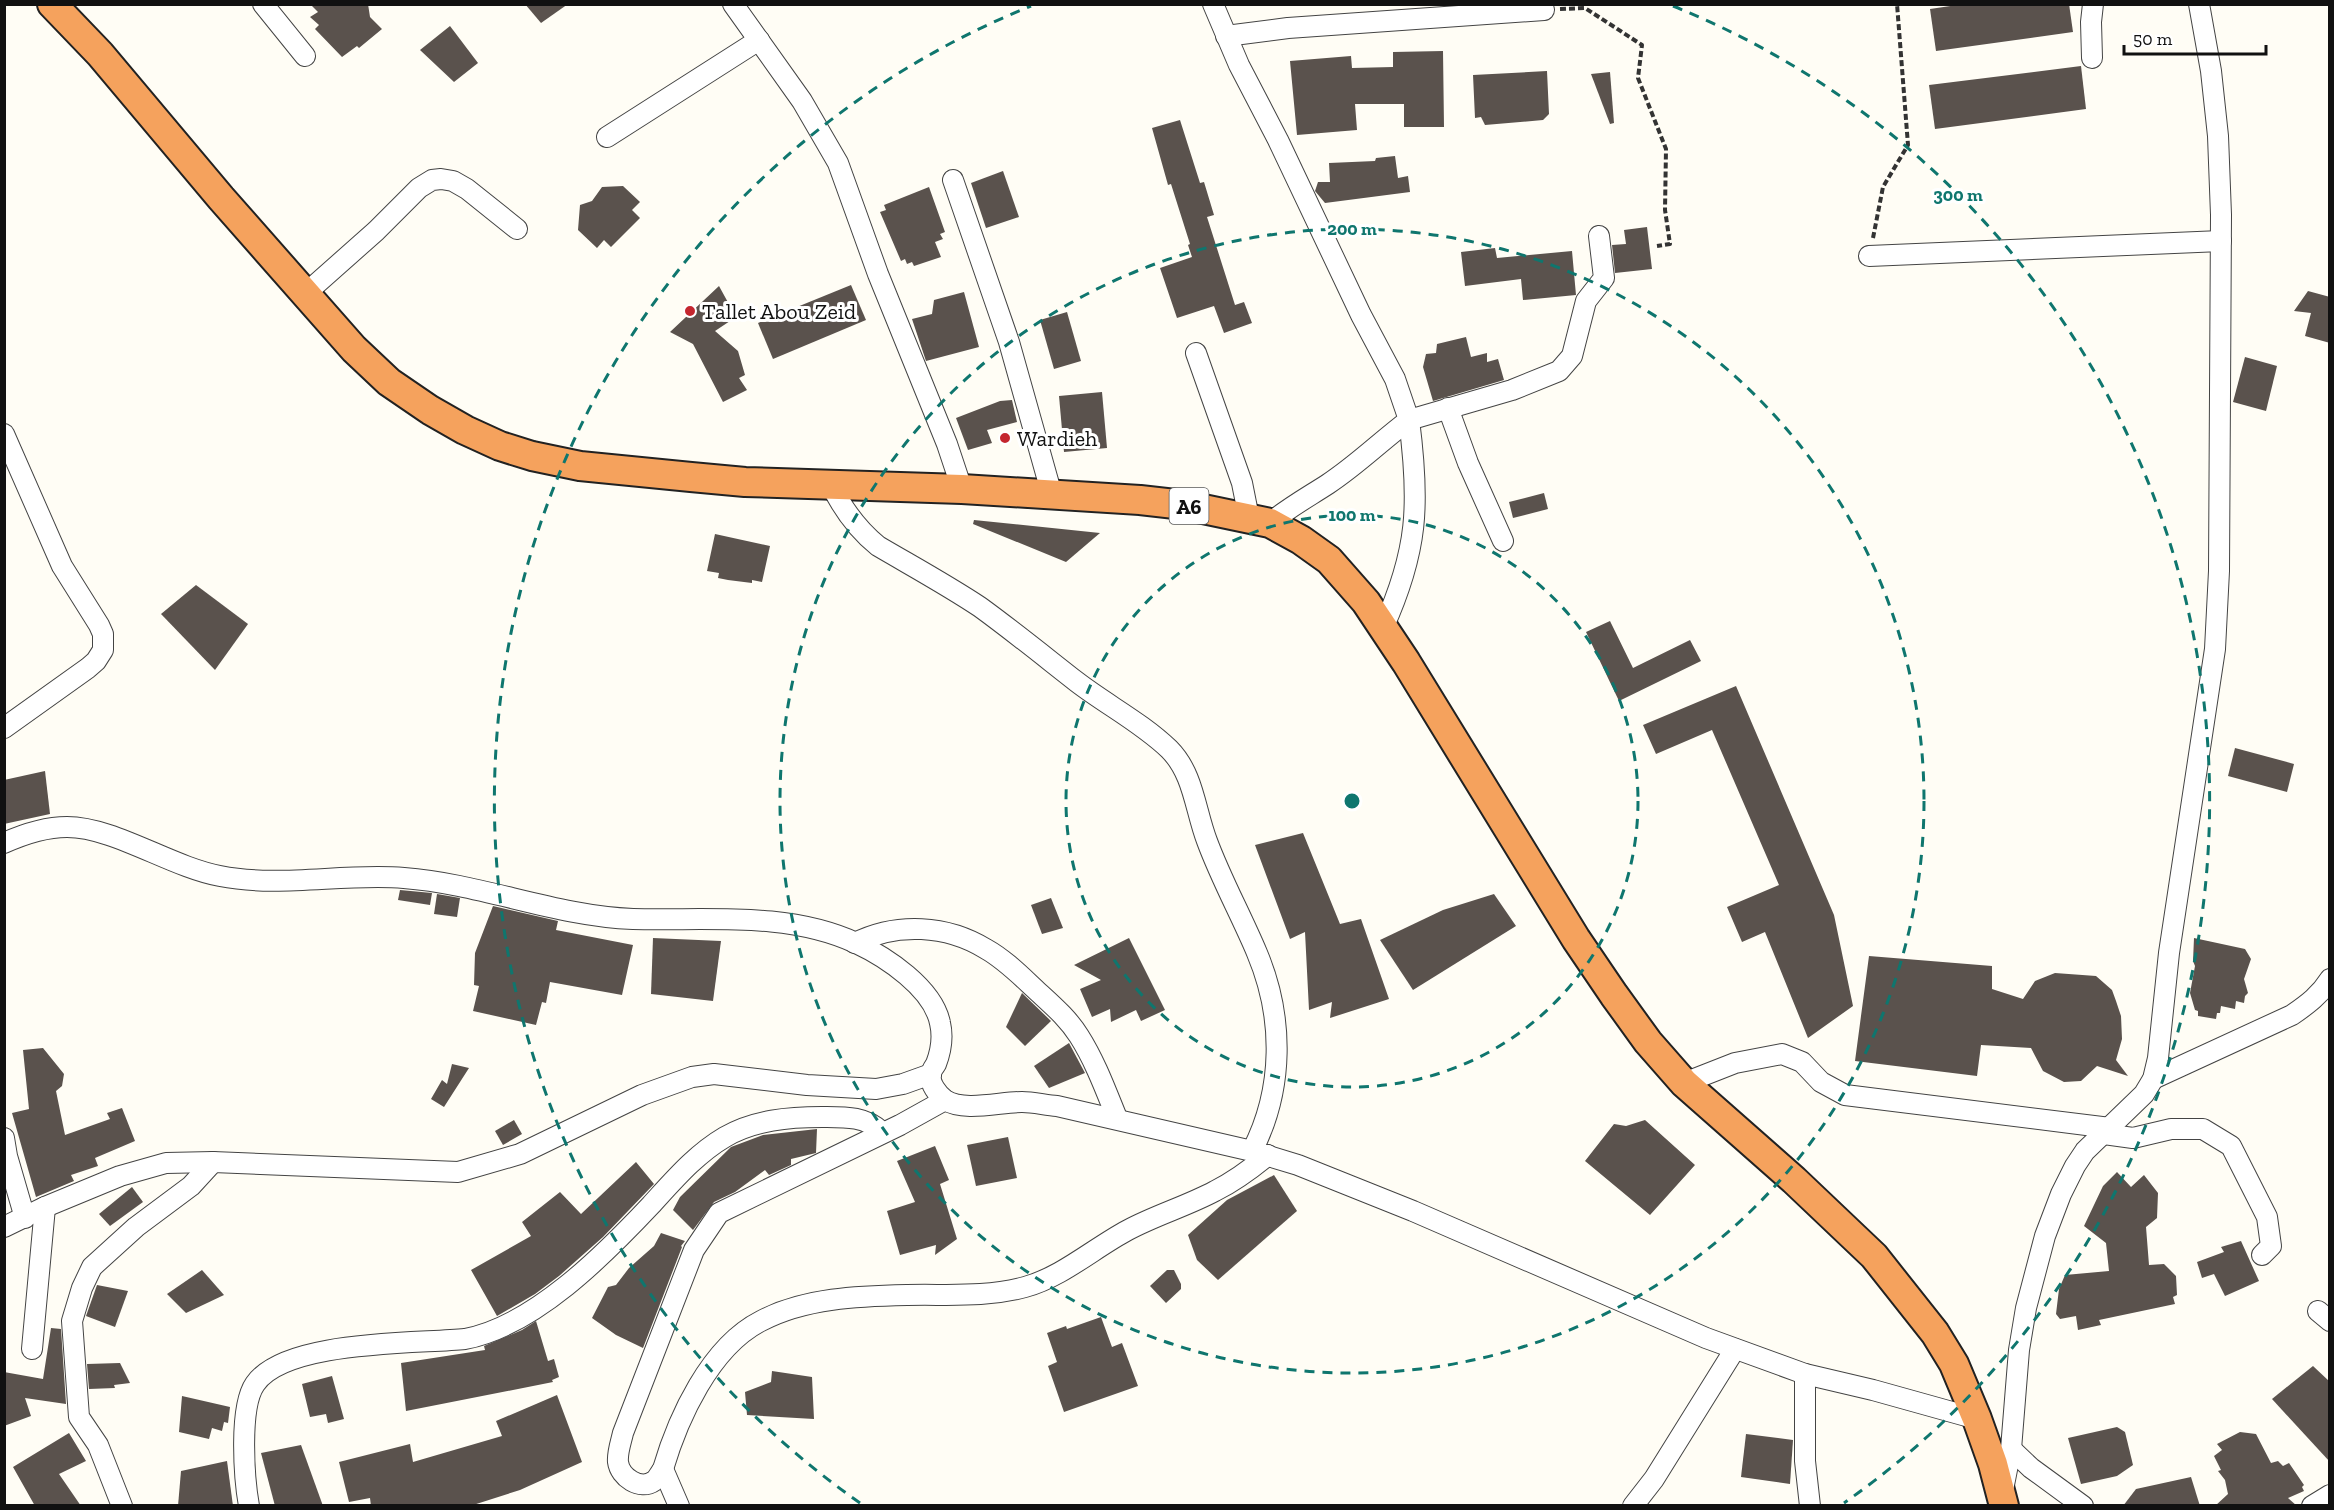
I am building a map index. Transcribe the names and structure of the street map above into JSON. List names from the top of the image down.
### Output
{
  "streets": {
    "highway": ["A6"]
  },
  "places": ["Tallet Abou Zeid", "Wardieh"],
  "scale_bar": "50 m",
  "rings": ["300 m", "200 m", "100 m"]
}
